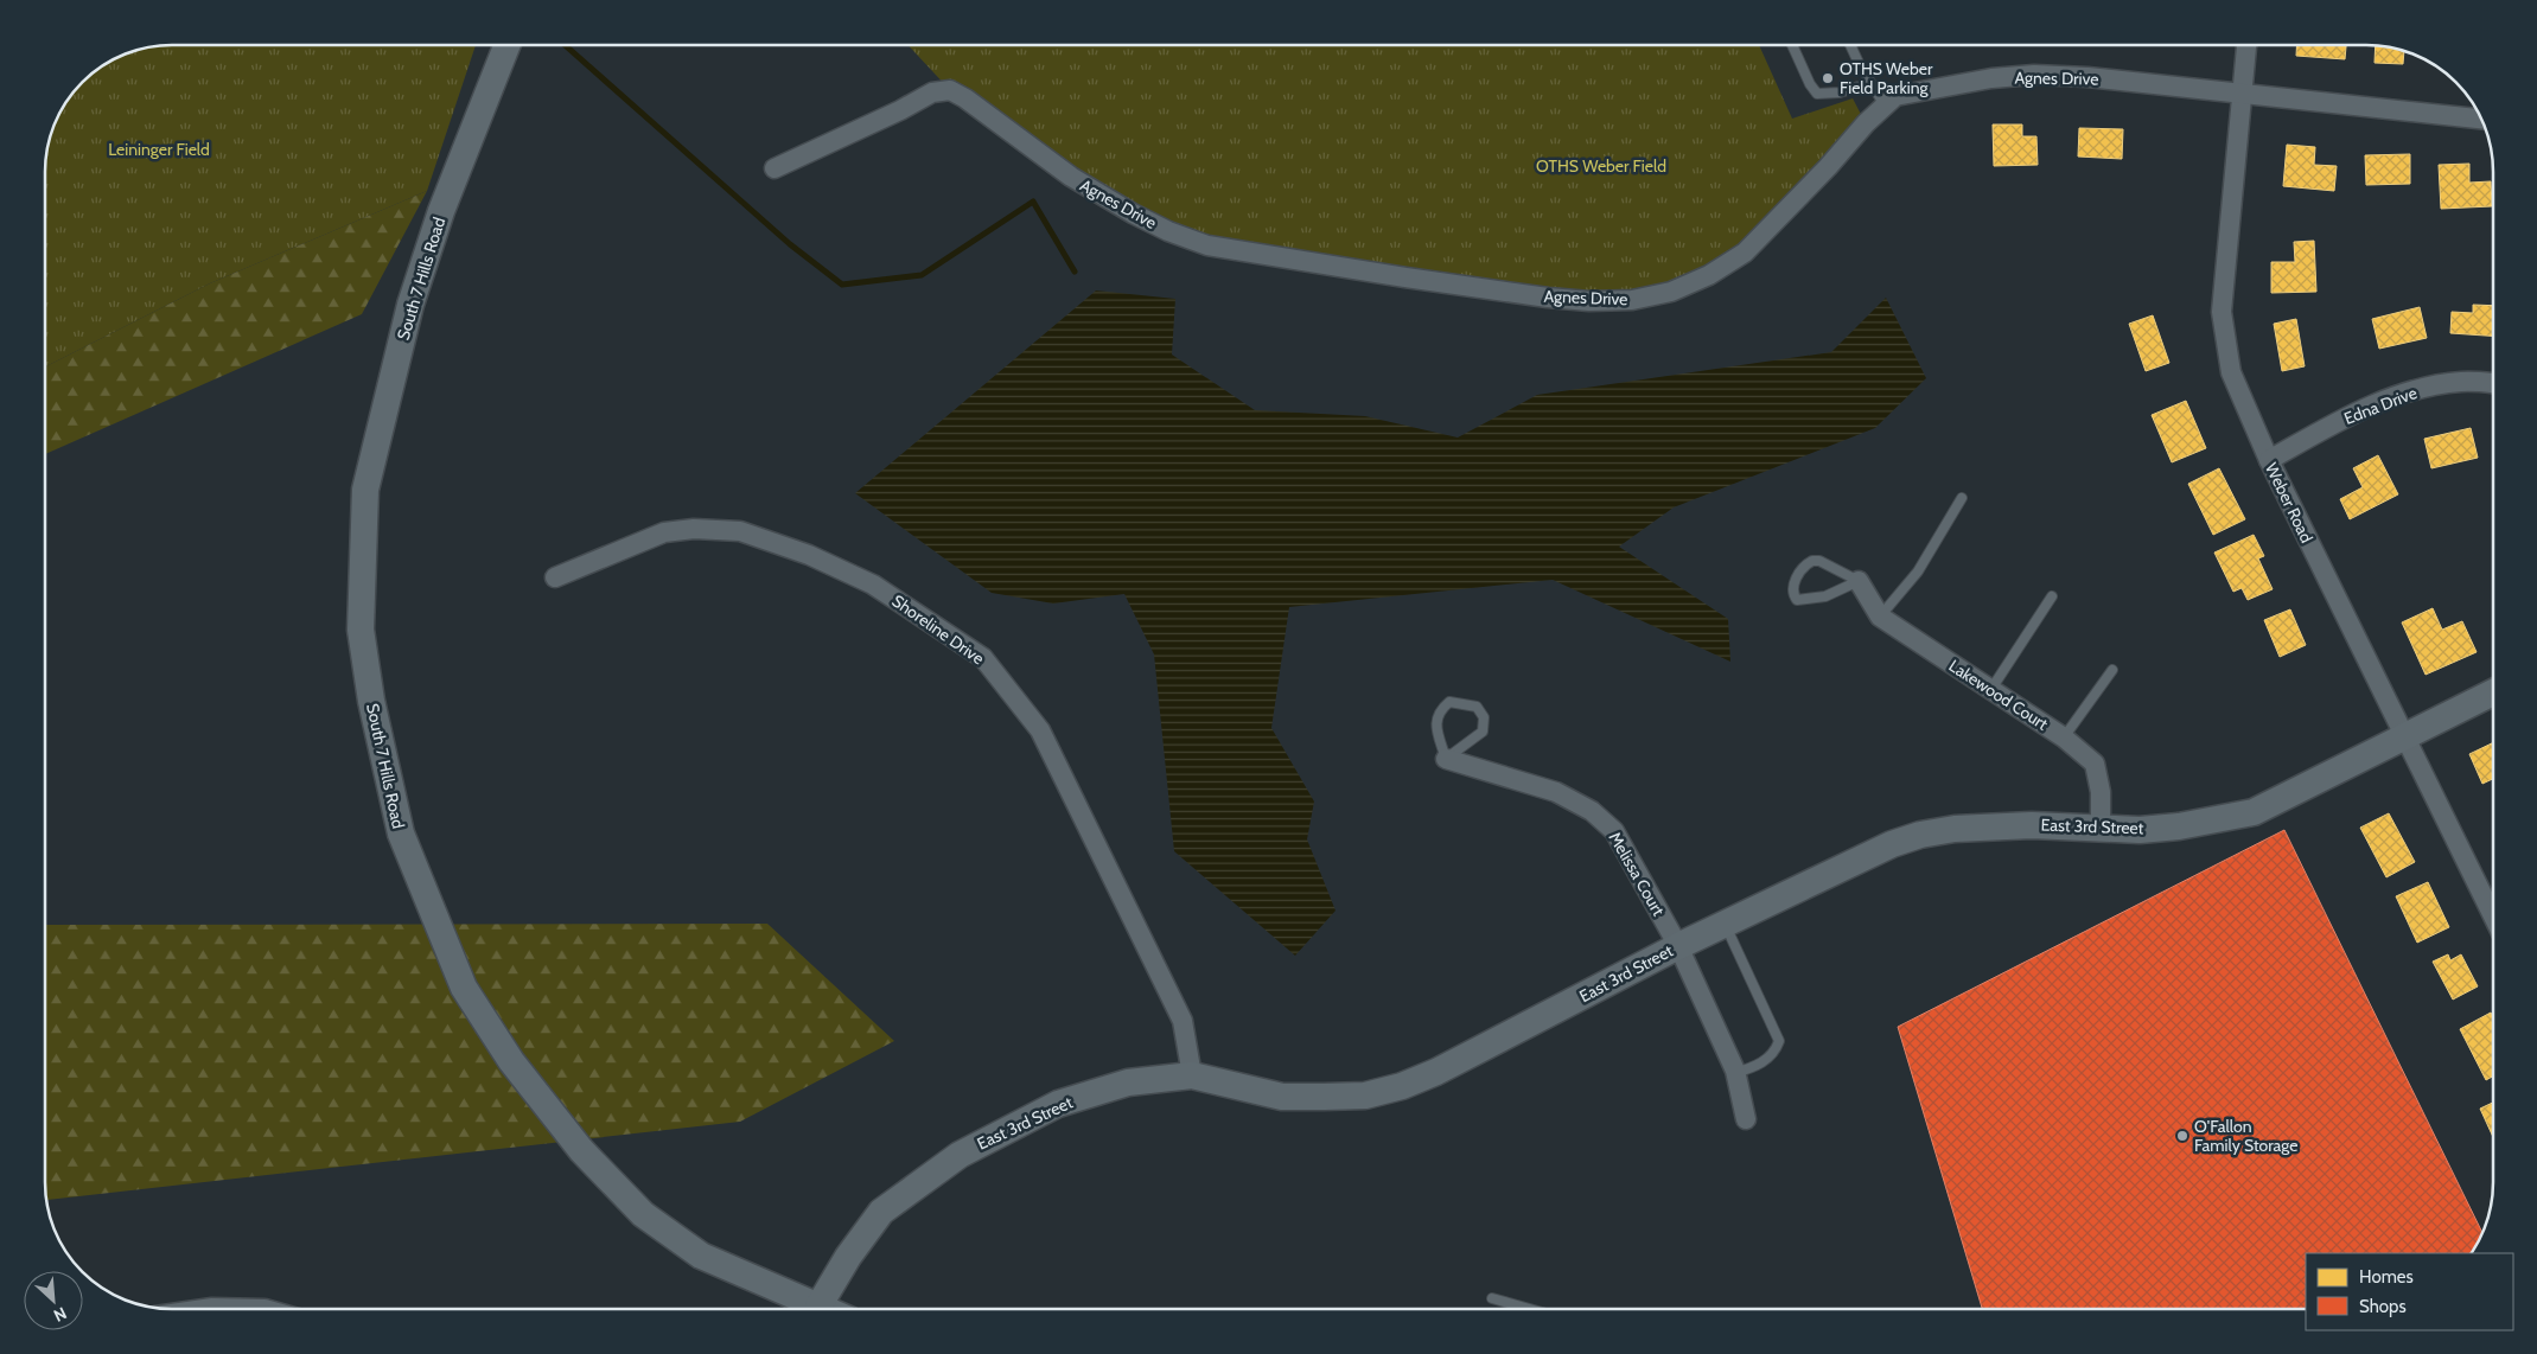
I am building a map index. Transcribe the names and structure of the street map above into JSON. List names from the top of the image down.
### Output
{
  "streets": {
    "street": [
      "Agnes Drive",
      "South 7 Hills Road",
      "Edna Drive",
      "Weber Road",
      "Shoreline Drive",
      "Lakewood Court",
      "East 3rd Street",
      "Melissa Court"
    ]
  },
  "crossings": [
    ["Agnes Drive", "Weber Road"],
    ["Edna Drive", "Weber Road"],
    ["Weber Road", "East 3rd Street"],
    ["Shoreline Drive", "East 3rd Street"],
    ["Lakewood Court", "East 3rd Street"],
    ["East 3rd Street", "Melissa Court"]
  ],
  "parks": ["Leininger Field", "OTHS Weber Field"],
  "places": ["OTHS Weber Field Parking", "O'Fallon Family Storage"],
  "legend": ["Homes", "Shops"],
  "north": "bottom right"
}
